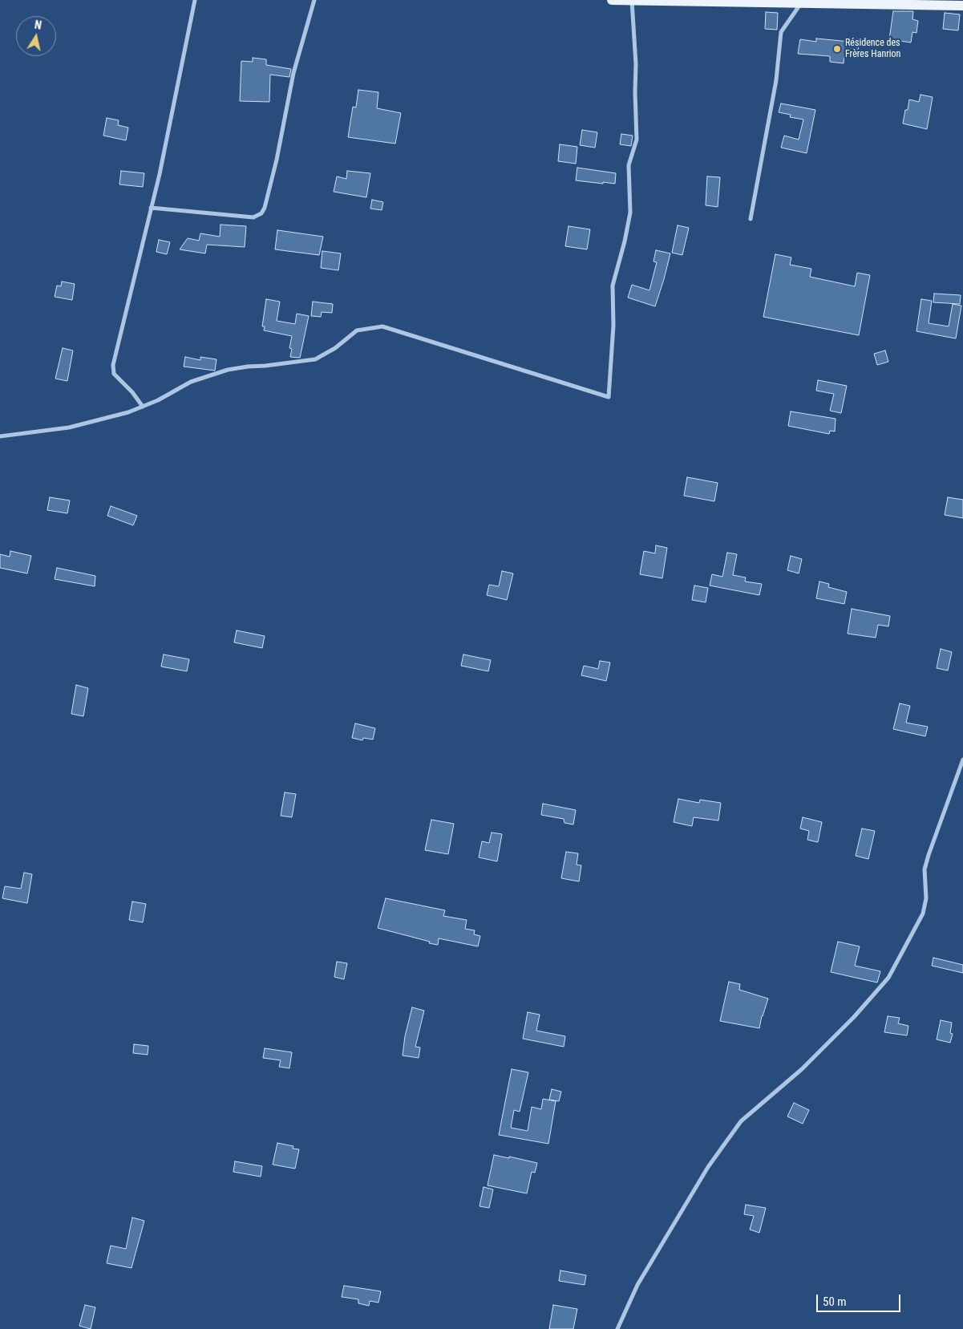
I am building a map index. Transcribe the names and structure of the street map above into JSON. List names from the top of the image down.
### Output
{
  "places": ["Résidence des Frères Hanrion"],
  "scale_bar": "50 m",
  "north": "top"
}
